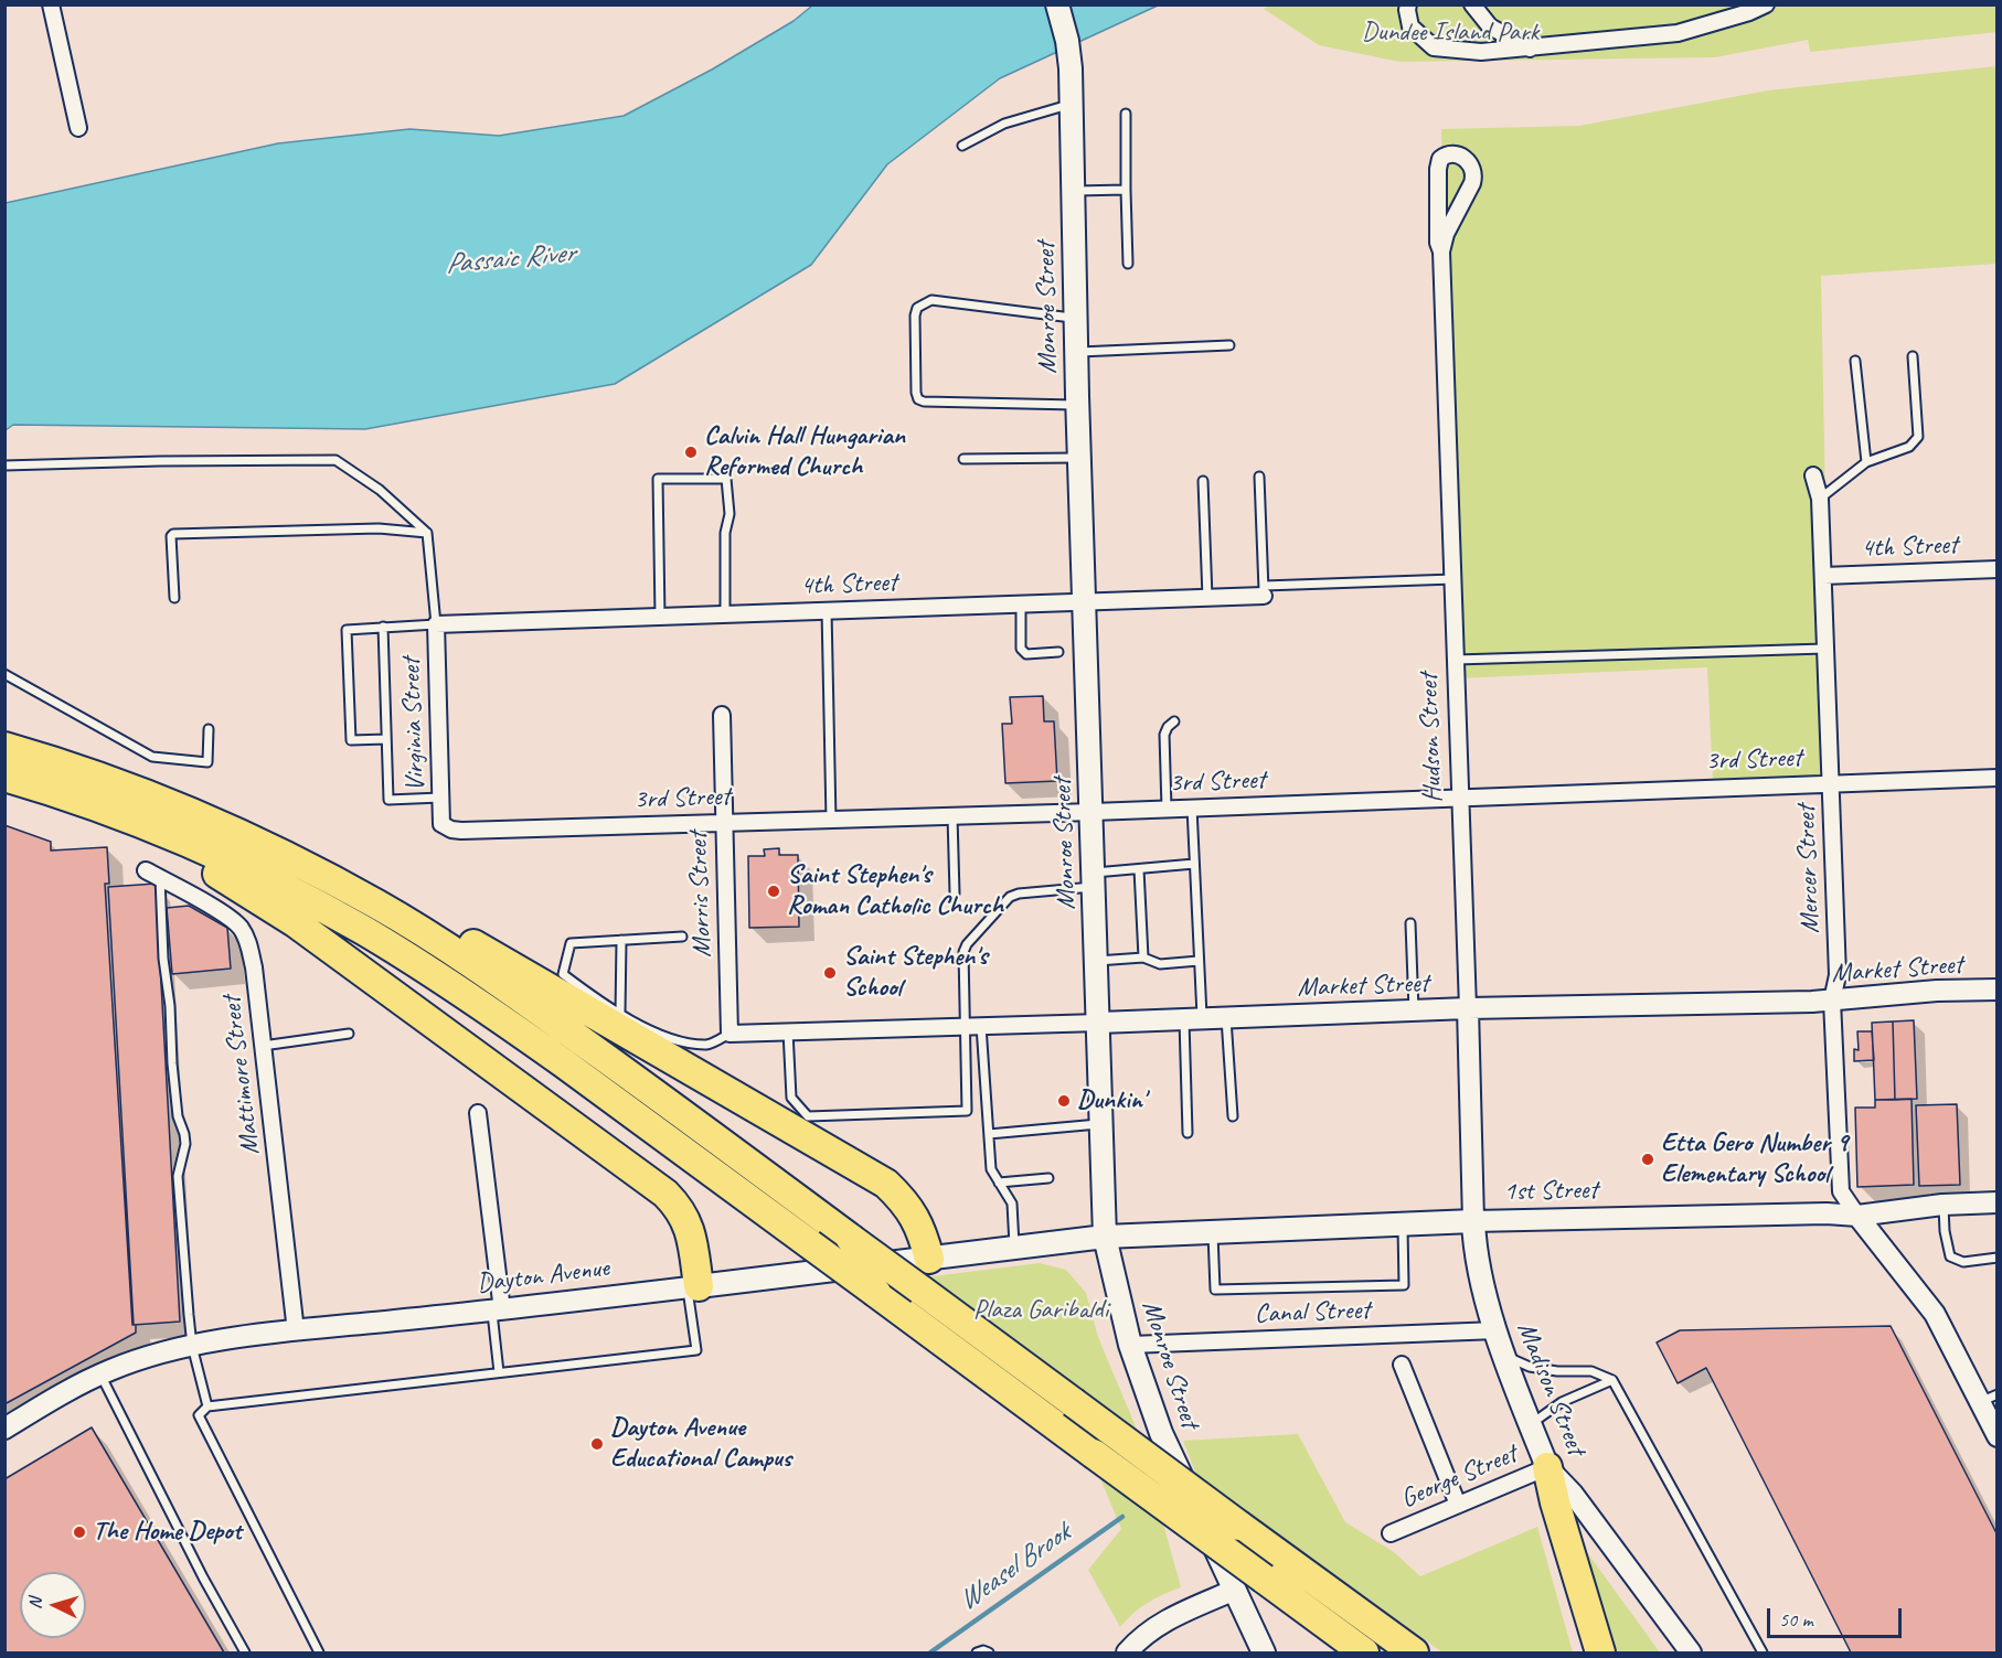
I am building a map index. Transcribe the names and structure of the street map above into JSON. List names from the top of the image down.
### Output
{
  "streets": {
    "main road": [
      "Monroe Street",
      "1st Street",
      "Dayton Avenue",
      "Madison Street"
    ],
    "street": [
      "4th Street",
      "Virginia Street",
      "Hudson Street",
      "3rd Street",
      "Mercer Street",
      "Morris Street",
      "Market Street",
      "Mattimore Street",
      "Canal Street",
      "George Street"
    ]
  },
  "crossings": [
    ["Monroe Street", "4th Street"],
    ["Monroe Street", "3rd Street"],
    ["Monroe Street", "Market Street"],
    ["Monroe Street", "1st Street"],
    ["Monroe Street", "Dayton Avenue"],
    ["Monroe Street", "Canal Street"],
    ["4th Street", "Virginia Street"],
    ["4th Street", "Mercer Street"],
    ["Virginia Street", "3rd Street"],
    ["Hudson Street", "3rd Street"],
    ["Hudson Street", "Market Street"],
    ["Hudson Street", "1st Street"],
    ["Hudson Street", "Madison Street"],
    ["3rd Street", "Mercer Street"],
    ["3rd Street", "Morris Street"],
    ["Mercer Street", "Market Street"],
    ["Mercer Street", "1st Street"],
    ["Morris Street", "Market Street"],
    ["Mattimore Street", "Dayton Avenue"],
    ["1st Street", "Dayton Avenue"],
    ["1st Street", "Madison Street"],
    ["Canal Street", "Madison Street"],
    ["Madison Street", "George Street"]
  ],
  "water": ["Passaic River", "Weasel Brook"],
  "parks": ["Dundee Island Park", "Plaza Garibaldi"],
  "places": [
    "Calvin Hall Hungarian Reformed Church",
    "Saint Stephen's Roman Catholic Church",
    "Saint Stephen's School",
    "Dunkin'",
    "Etta Gero Number 9 Elementary School",
    "Dayton Avenue Educational Campus",
    "The Home Depot"
  ],
  "scale_bar": "50 m",
  "north": "left"
}
